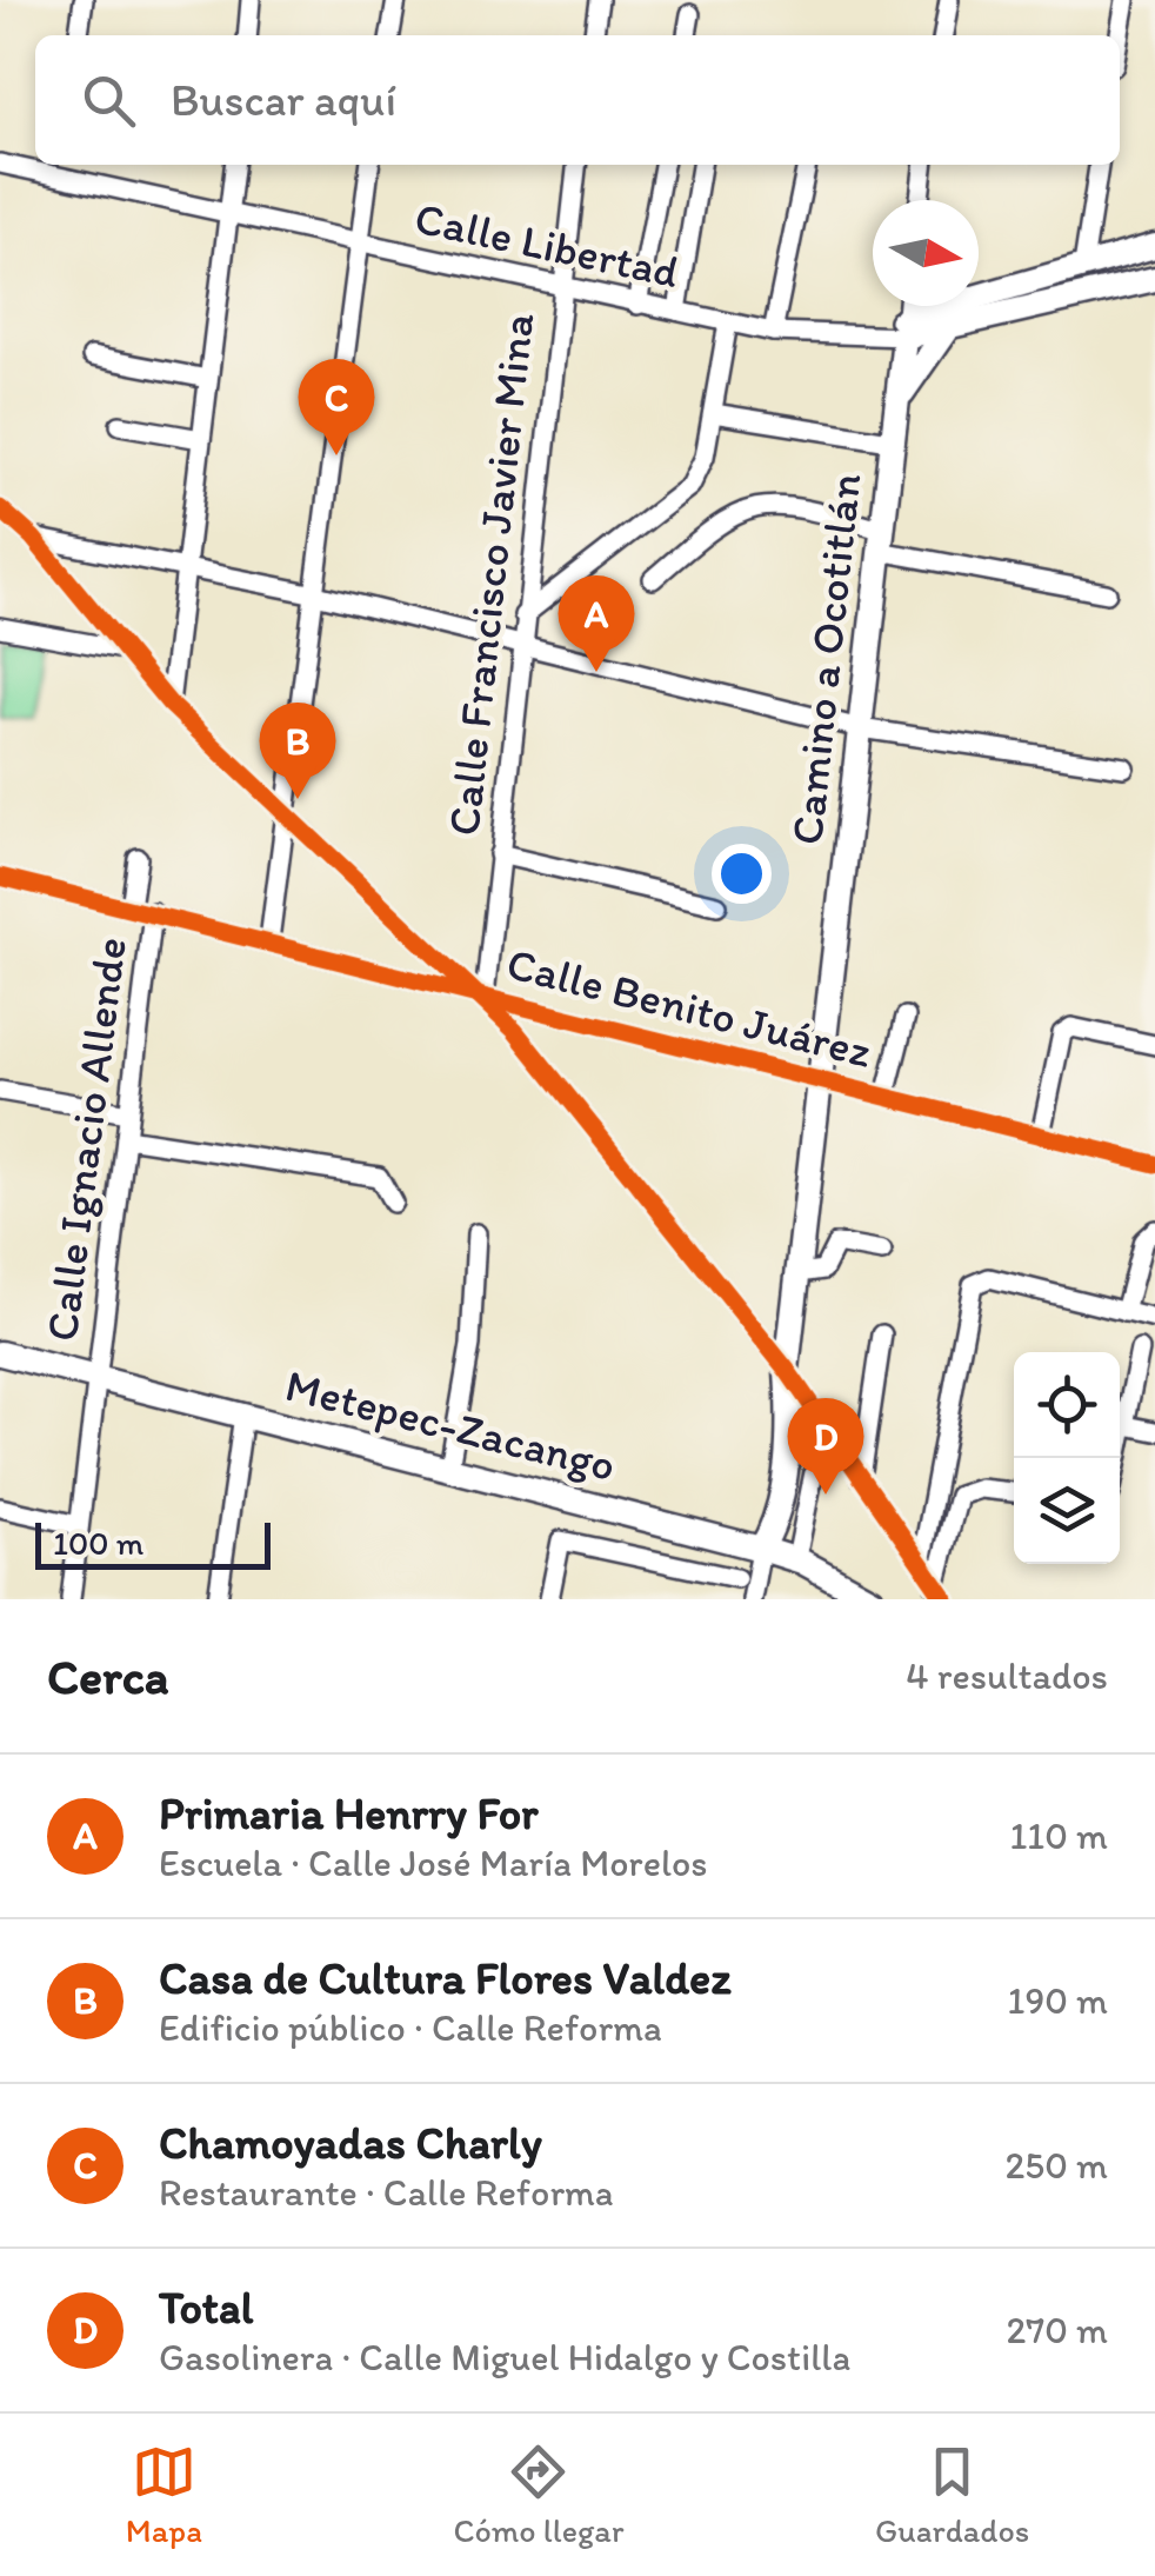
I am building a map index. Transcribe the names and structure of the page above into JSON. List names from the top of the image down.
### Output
{
  "streets": {
    "main road": ["Camino a Ocotitlán", "Metepec-Zacango"],
    "street": [
      "Calle Libertad",
      "Calle Francisco Javier Mina",
      "Calle Benito Juárez",
      "Calle Ignacio Allende"
    ]
  },
  "crossings": [
    ["Calle Libertad", "Calle Francisco Javier Mina"],
    ["Calle Libertad", "Camino a Ocotitlán"],
    ["Calle Francisco Javier Mina", "Calle Benito Juárez"],
    ["Camino a Ocotitlán", "Calle Benito Juárez"],
    ["Camino a Ocotitlán", "Metepec-Zacango"],
    ["Calle Benito Juárez", "Calle Ignacio Allende"],
    ["Calle Ignacio Allende", "Metepec-Zacango"]
  ],
  "scale_bar": "100 m",
  "north": "right",
  "page": {
    "search": "Buscar aquí",
    "pins": [
      "C",
      "A",
      "B",
      "D"
    ],
    "scale": "100 m",
    "heading": ["Cerca", "4 resultados"],
    "list": [
      {
        "mark": "A",
        "name": "Primaria Henrry For",
        "note": "Escuela · Calle José María Morelos",
        "value": "110 m"
      },
      {
        "mark": "B",
        "name": "Casa de Cultura Flores Valdez",
        "note": "Edificio público · Calle Reforma",
        "value": "190 m"
      },
      {
        "mark": "C",
        "name": "Chamoyadas Charly",
        "note": "Restaurante · Calle Reforma",
        "value": "250 m"
      },
      {
        "mark": "D",
        "name": "Total",
        "note": "Gasolinera · Calle Miguel Hidalgo y Costilla",
        "value": "270 m"
      }
    ],
    "nav": ["Mapa", "Cómo llegar", "Guardados"]
  }
}
